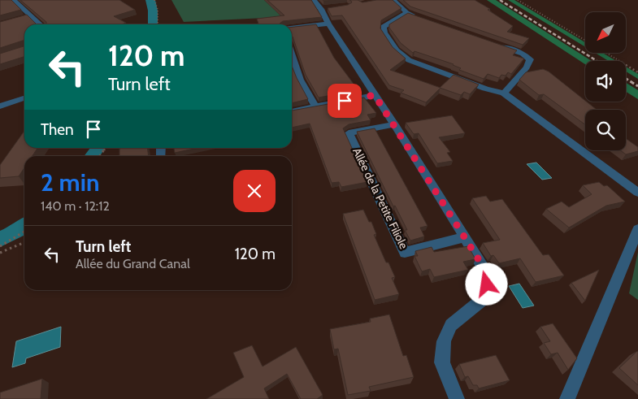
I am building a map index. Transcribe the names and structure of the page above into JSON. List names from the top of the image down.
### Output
{
  "streets": {
    "street": ["Allée de la Petite Filiole"]
  },
  "north": "bottom left",
  "page": {
    "turn": ["120 m", "Turn left"],
    "then": "Then",
    "heading": ["2 min", "140 m · 12:12"],
    "list": [
      {
        "name": "Turn left",
        "note": "Allée du Grand Canal",
        "value": "120 m"
      }
    ]
  }
}
